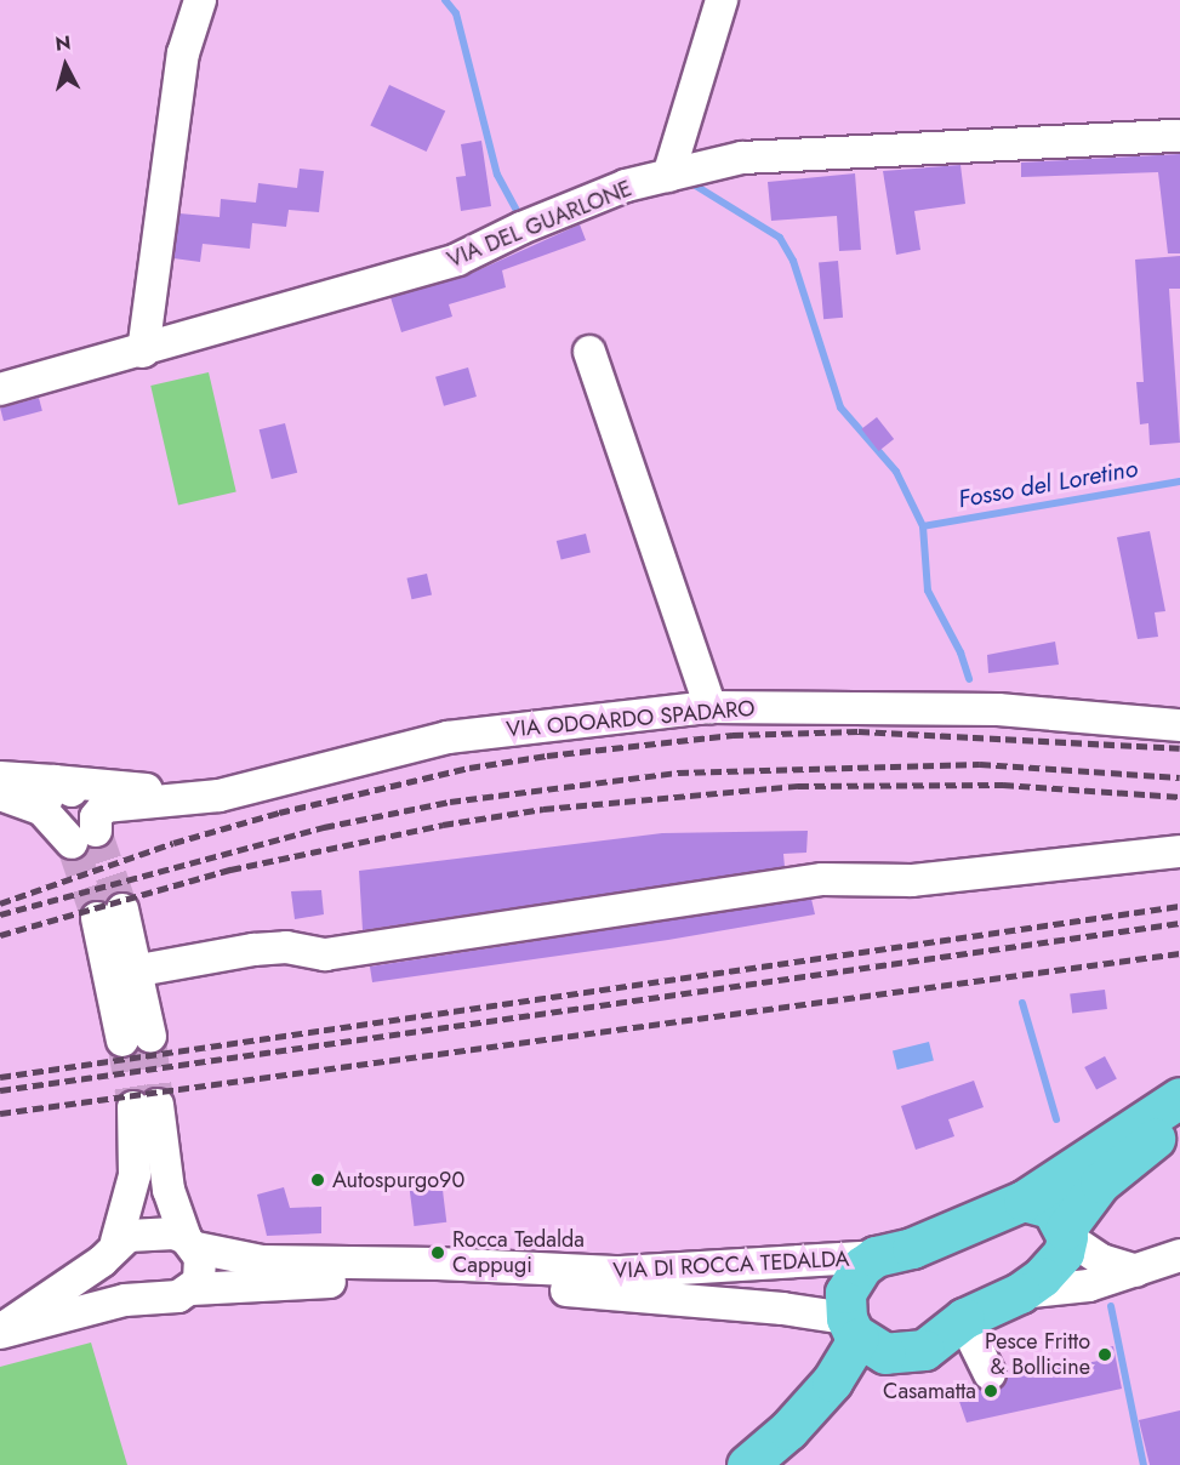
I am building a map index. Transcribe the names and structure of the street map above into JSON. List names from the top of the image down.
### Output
{
  "streets": {
    "street": ["VIA DEL GUARLONE", "VIA ODOARDO SPADARO", "VIA DI ROCCA TEDALDA"]
  },
  "water": ["Fosso del Loretino"],
  "places": [
    "Autospurgo90",
    "Rocca Tedalda Cappugi",
    "Pesce Fritto & Bollicine",
    "Casamatta"
  ],
  "north": "top"
}
